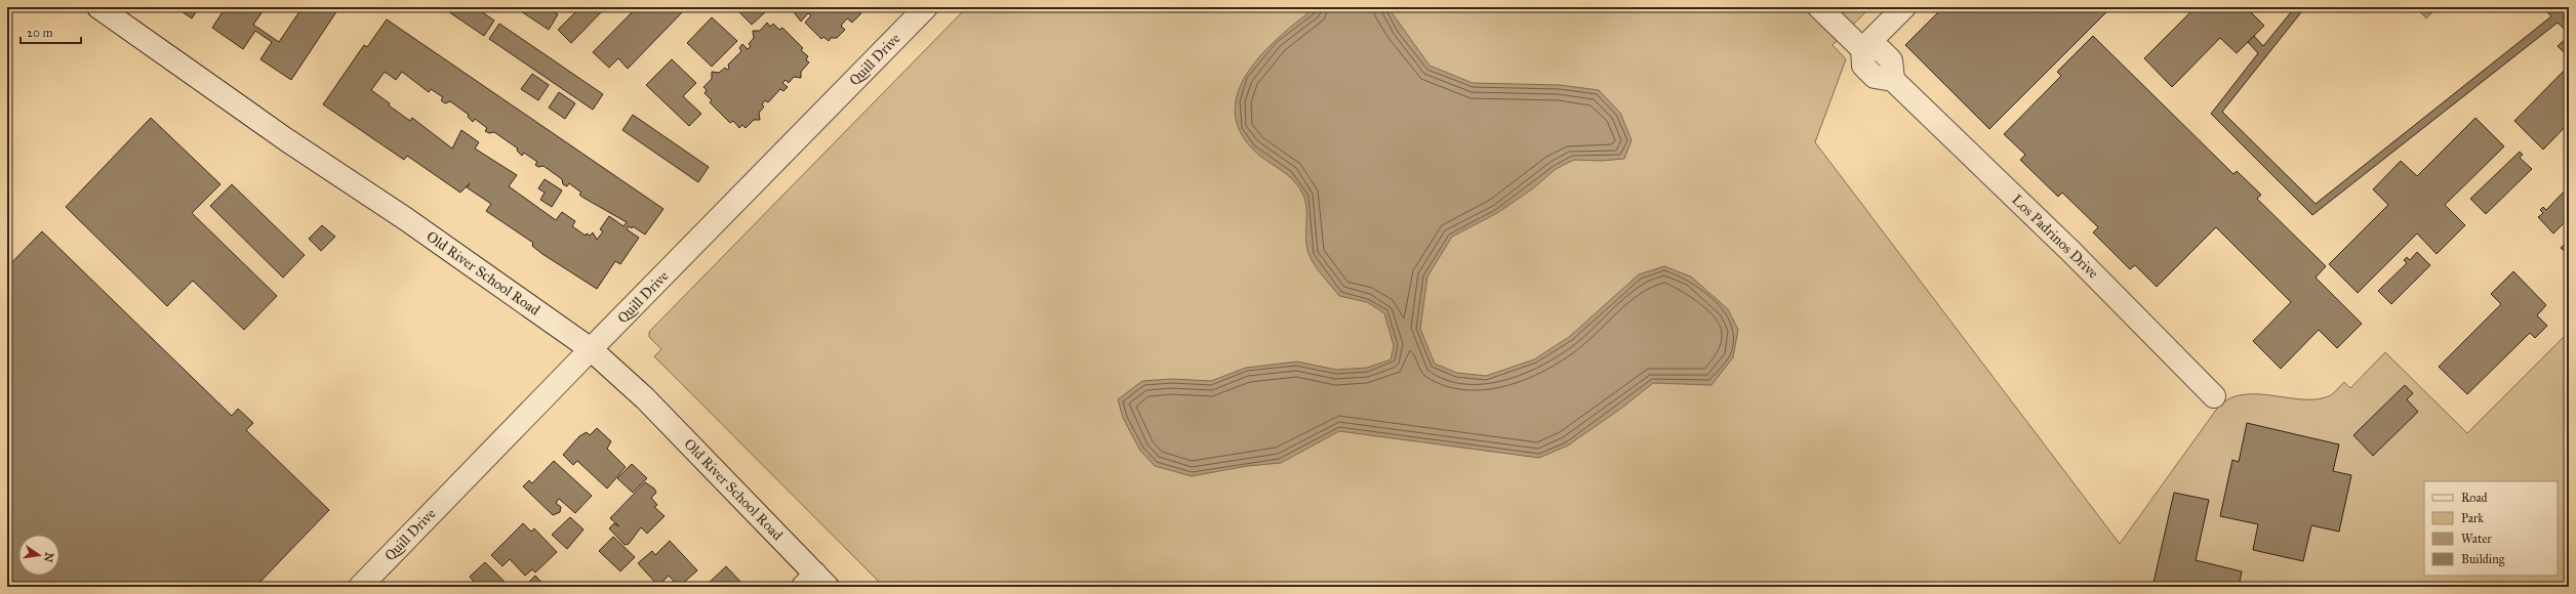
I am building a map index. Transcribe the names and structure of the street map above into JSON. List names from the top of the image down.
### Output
{
  "streets": {
    "street": ["Quill Drive", "Los Padrinos Drive", "Old River School Road"]
  },
  "crossings": [
    ["Quill Drive", "Old River School Road"]
  ],
  "legend": [
    "Road",
    "Park",
    "Water",
    "Building"
  ],
  "scale_bar": "20 m",
  "north": "right"
}
